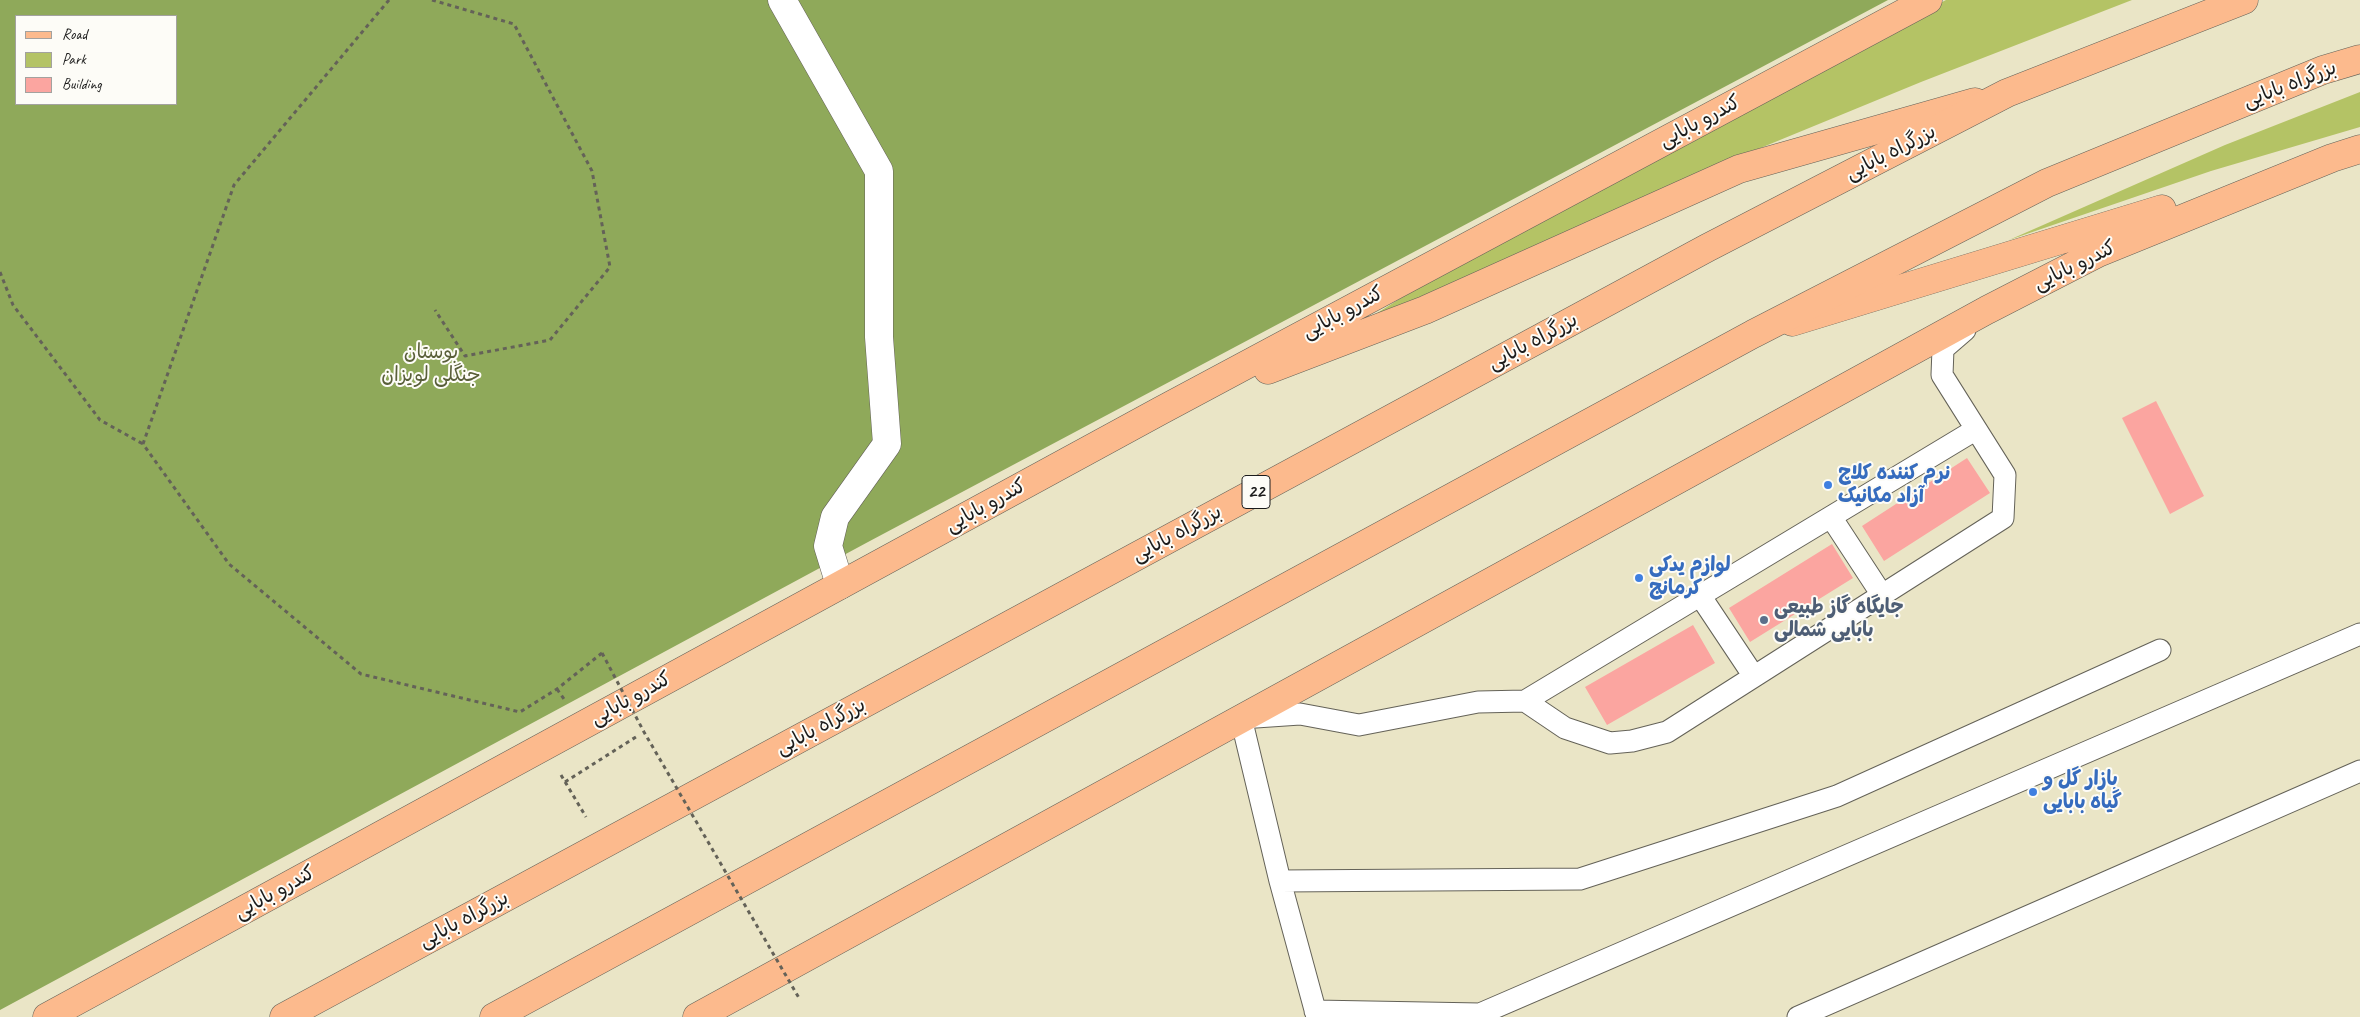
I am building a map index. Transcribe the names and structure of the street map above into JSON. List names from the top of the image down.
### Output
{
  "streets": {
    "main road": ["بزرگراه بابایی", "کندرو بابایی", "22"]
  },
  "parks": ["بوستان جنگلی لویزان"],
  "places": [
    "نرم کننده کلاچ آزاد مکانیک",
    "لوازم یدکی کرمانج",
    "جایگاه گاز طبیعی بابایی شمالی",
    "بازار گل و گیاه بابایی"
  ],
  "legend": ["Road", "Park", "Building"]
}
